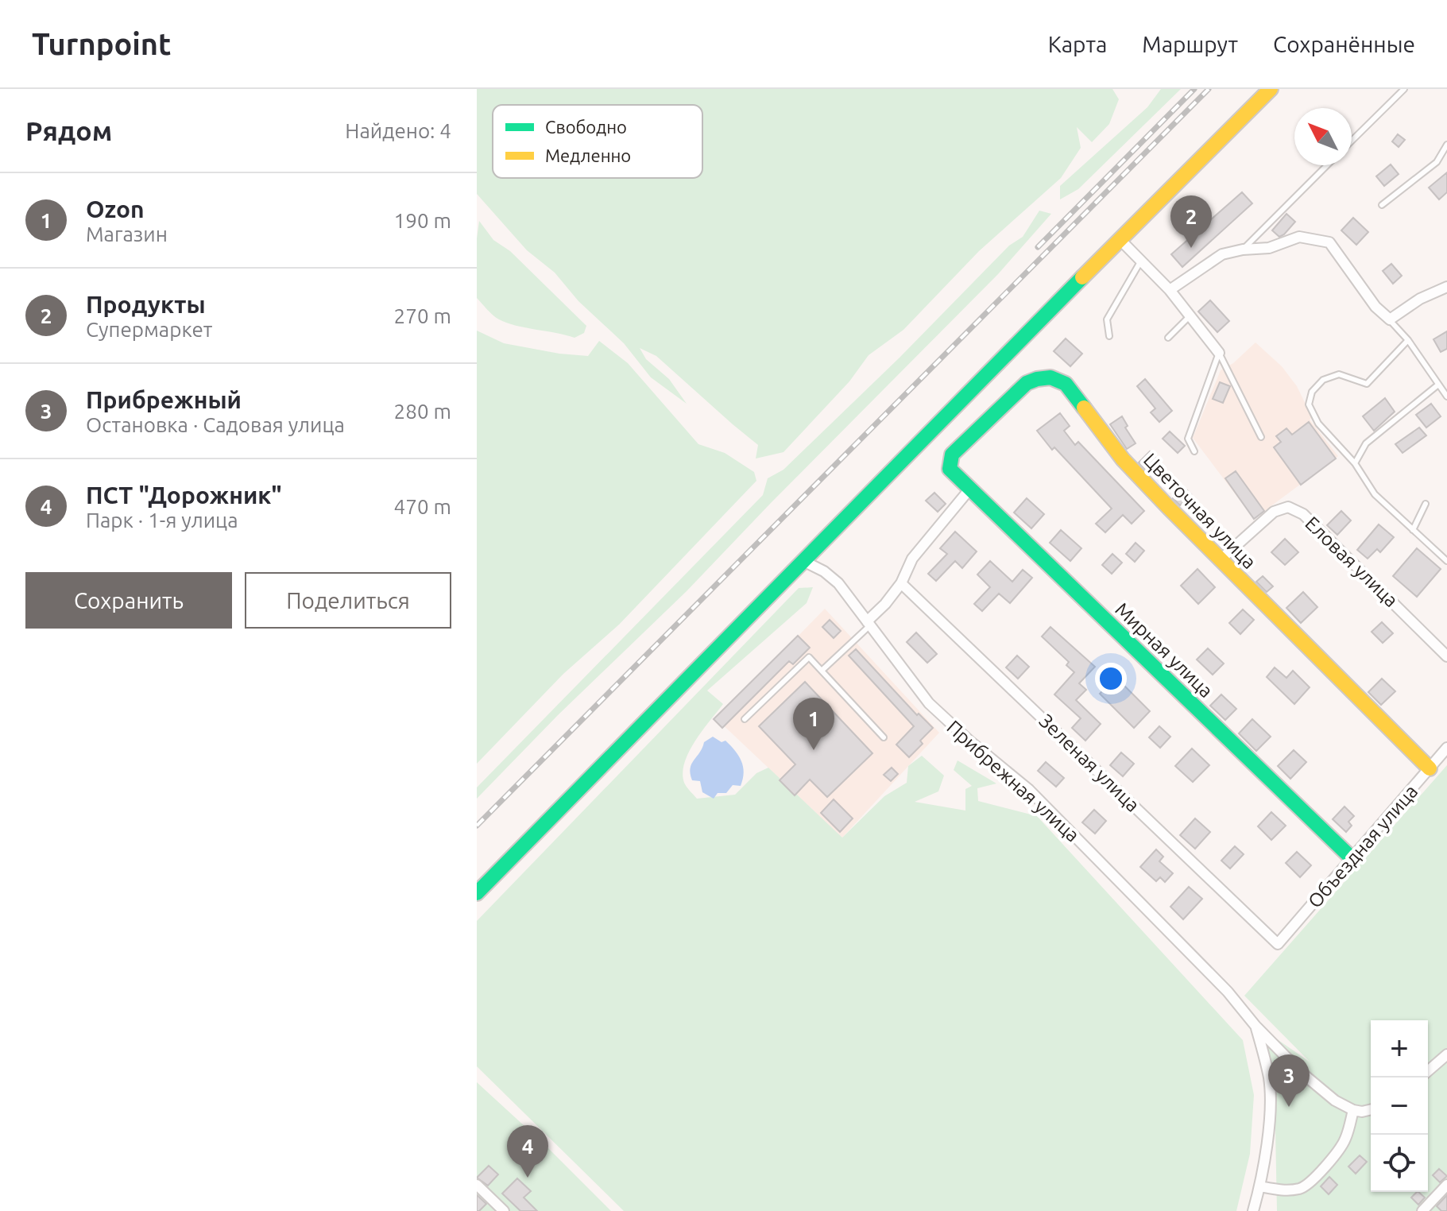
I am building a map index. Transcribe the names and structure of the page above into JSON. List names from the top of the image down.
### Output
{
  "streets": {
    "street": [
      "Цветочная улица",
      "Еловая улица",
      "Мирная улица",
      "Зеленая улица",
      "Прибрежная улица",
      "Объездная улица"
    ]
  },
  "crossings": [
    ["Цветочная улица", "Еловая улица"],
    ["Цветочная улица", "Мирная улица"],
    ["Цветочная улица", "Объездная улица"],
    ["Мирная улица", "Объездная улица"],
    ["Зеленая улица", "Объездная улица"]
  ],
  "legend": ["Свободно", "Медленно"],
  "north": "top left",
  "page": {
    "header": "Turnpoint",
    "nav": ["Карта", "Маршрут", "Сохранённые"],
    "heading": ["Рядом", "Найдено: 4"],
    "list": [
      {
        "mark": "1",
        "name": "Ozon",
        "note": "Магазин",
        "value": "190 m"
      },
      {
        "mark": "2",
        "name": "Продукты",
        "note": "Супермаркет",
        "value": "270 m"
      },
      {
        "mark": "3",
        "name": "Прибрежный",
        "note": "Остановка · Садовая улица",
        "value": "280 m"
      },
      {
        "mark": "4",
        "name": "ПСТ \"Дорожник\"",
        "note": "Парк · 1-я улица",
        "value": "470 m"
      }
    ],
    "pins": [
      "2",
      "1",
      "3",
      "4"
    ],
    "buttons": ["Сохранить", "Поделиться"],
    "map_buttons": ["+", "−"]
  }
}
